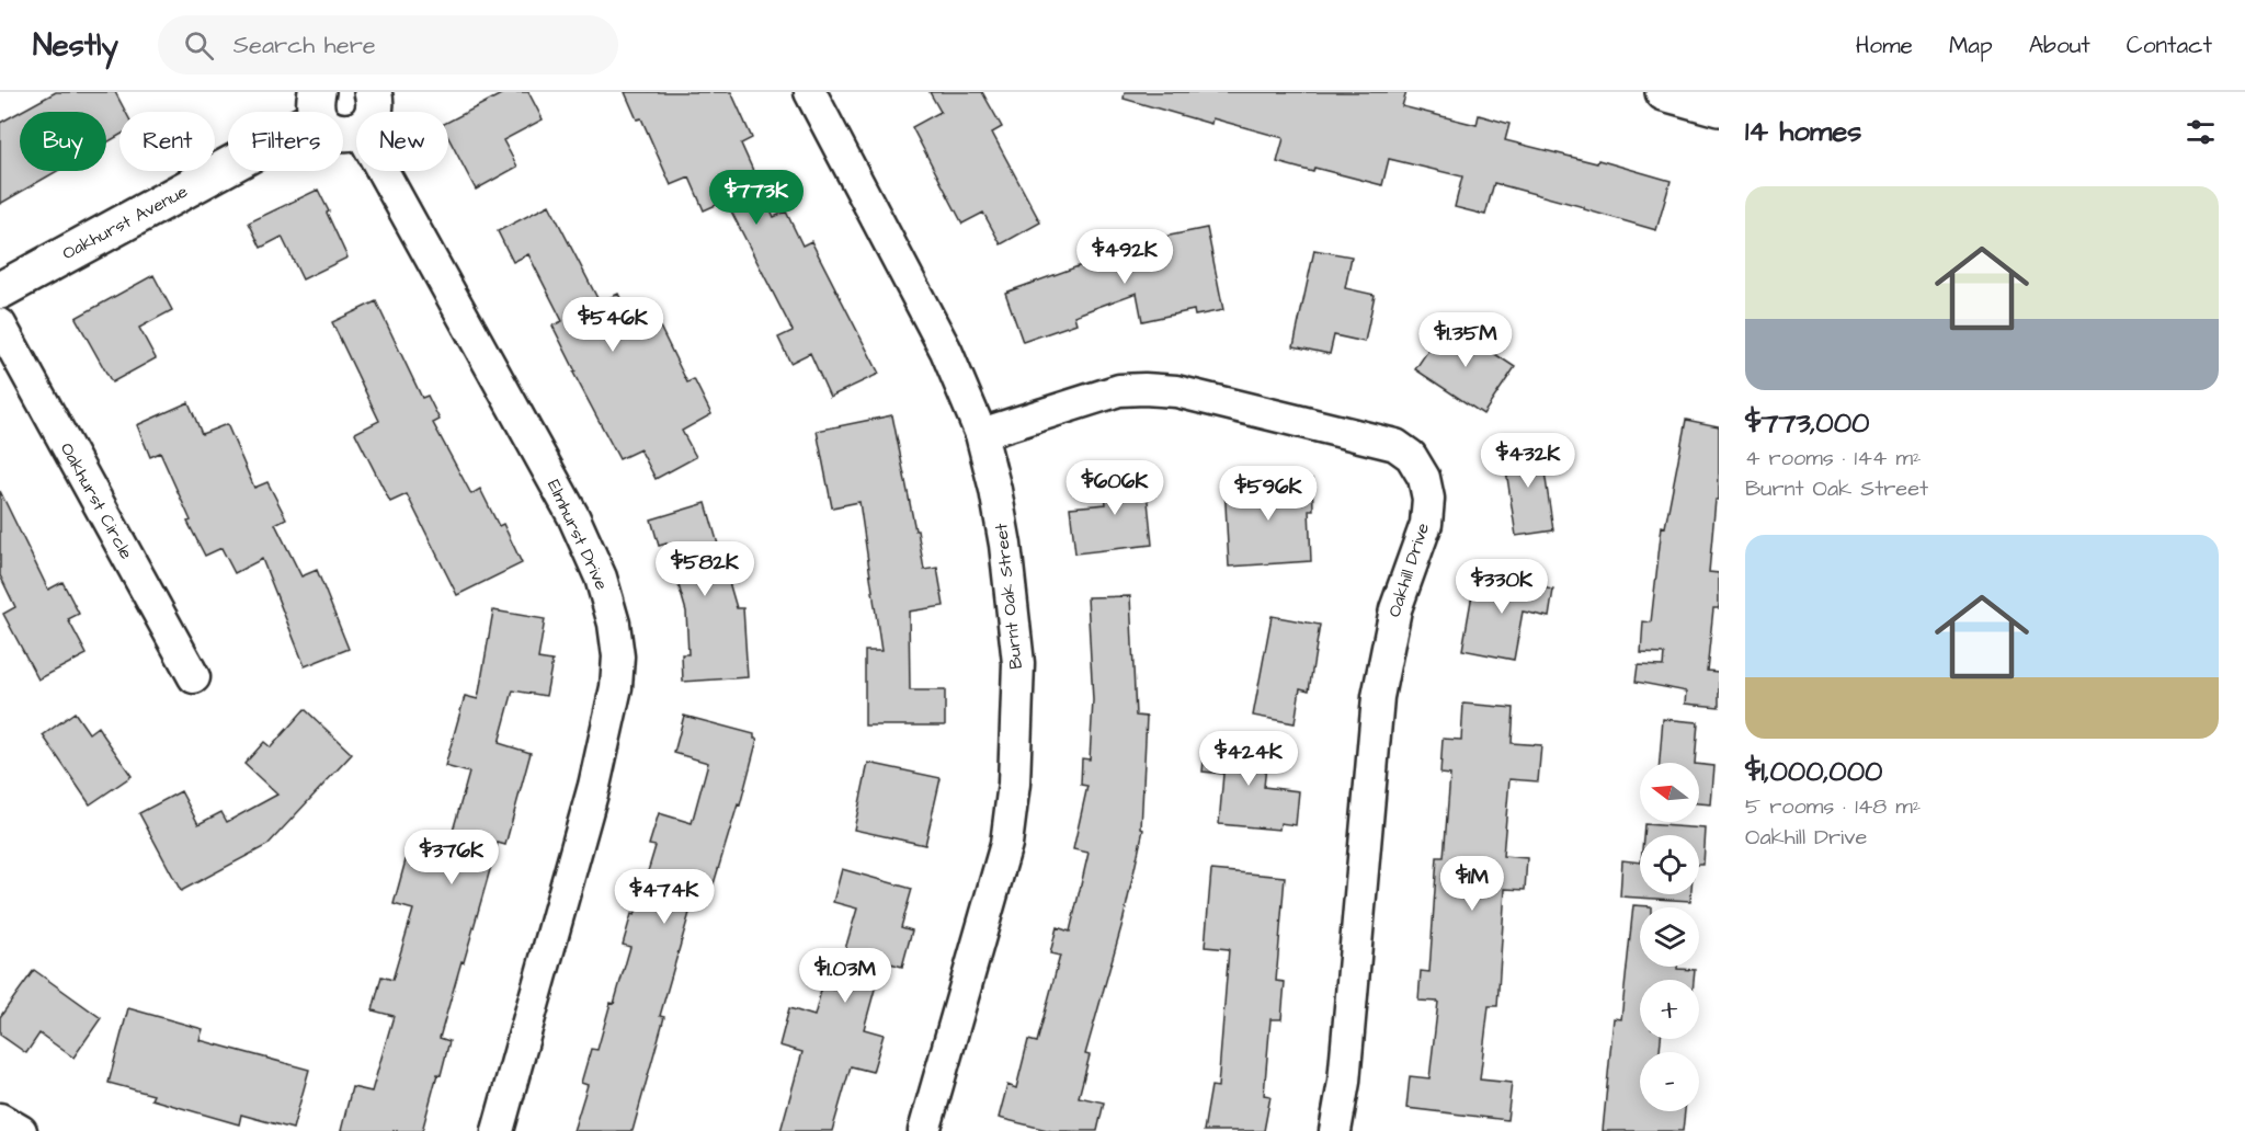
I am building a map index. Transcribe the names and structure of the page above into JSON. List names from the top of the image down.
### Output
{
  "streets": {
    "street": [
      "Oakhurst Avenue",
      "Oakhurst Circle",
      "Elmhurst Drive",
      "Oakhill Drive",
      "Burnt Oak Street"
    ]
  },
  "crossings": [
    ["Oakhill Drive", "Burnt Oak Street"]
  ],
  "north": "left",
  "page": {
    "header": "Nestly",
    "search": "Search here",
    "nav": [
      "Home",
      "Map",
      "About",
      "Contact"
    ],
    "heading": "14 homes",
    "chip": [
      "Buy",
      "Rent",
      "Filters",
      "New"
    ],
    "price": [
      "$773K",
      "$492K",
      "$546K",
      "$1.35M",
      "$432K",
      "$606K",
      "$596K",
      "$582K",
      "$330K",
      "$424K",
      "$376K",
      "$1M",
      "$474K",
      "$1.03M"
    ],
    "list": [
      {
        "name": "$773,000",
        "note": "4 rooms · 144 m² · Burnt Oak Street"
      },
      {
        "name": "$1,000,000",
        "note": "5 rooms · 148 m² · Oakhill Drive"
      }
    ],
    "map_buttons": ["+", "−"]
  }
}
